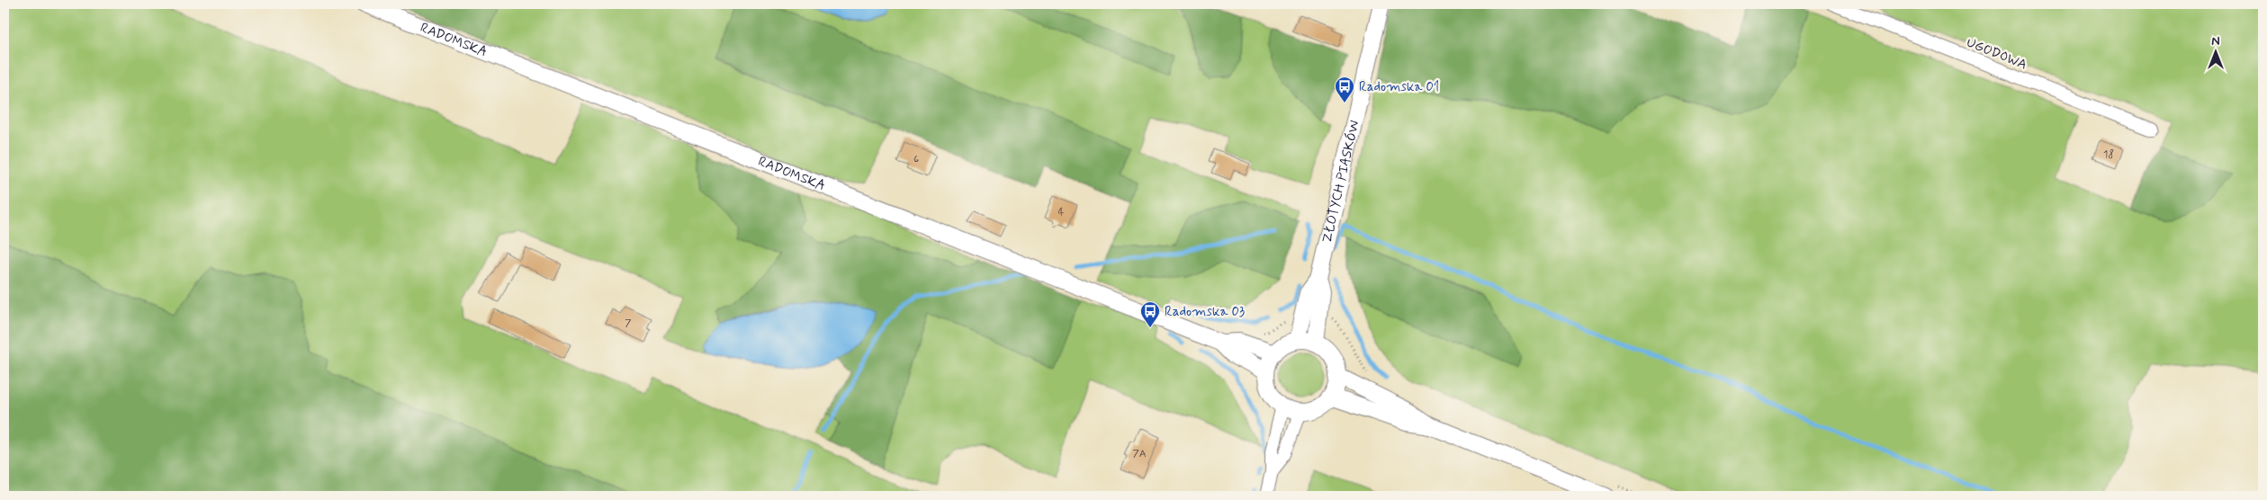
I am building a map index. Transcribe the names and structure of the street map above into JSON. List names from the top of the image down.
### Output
{
  "streets": {
    "street": ["RADOMSKA", "UGODOWA", "ZŁOTYCH PIASKÓW"]
  },
  "crossings": [
    ["RADOMSKA", "ZŁOTYCH PIASKÓW"]
  ],
  "places": {
    "bus stop": ["Radomska 01", "Radomska 03"]
  },
  "house_numbers": [
    "18",
    "6",
    "4",
    "7",
    "7A"
  ],
  "north": "top"
}
